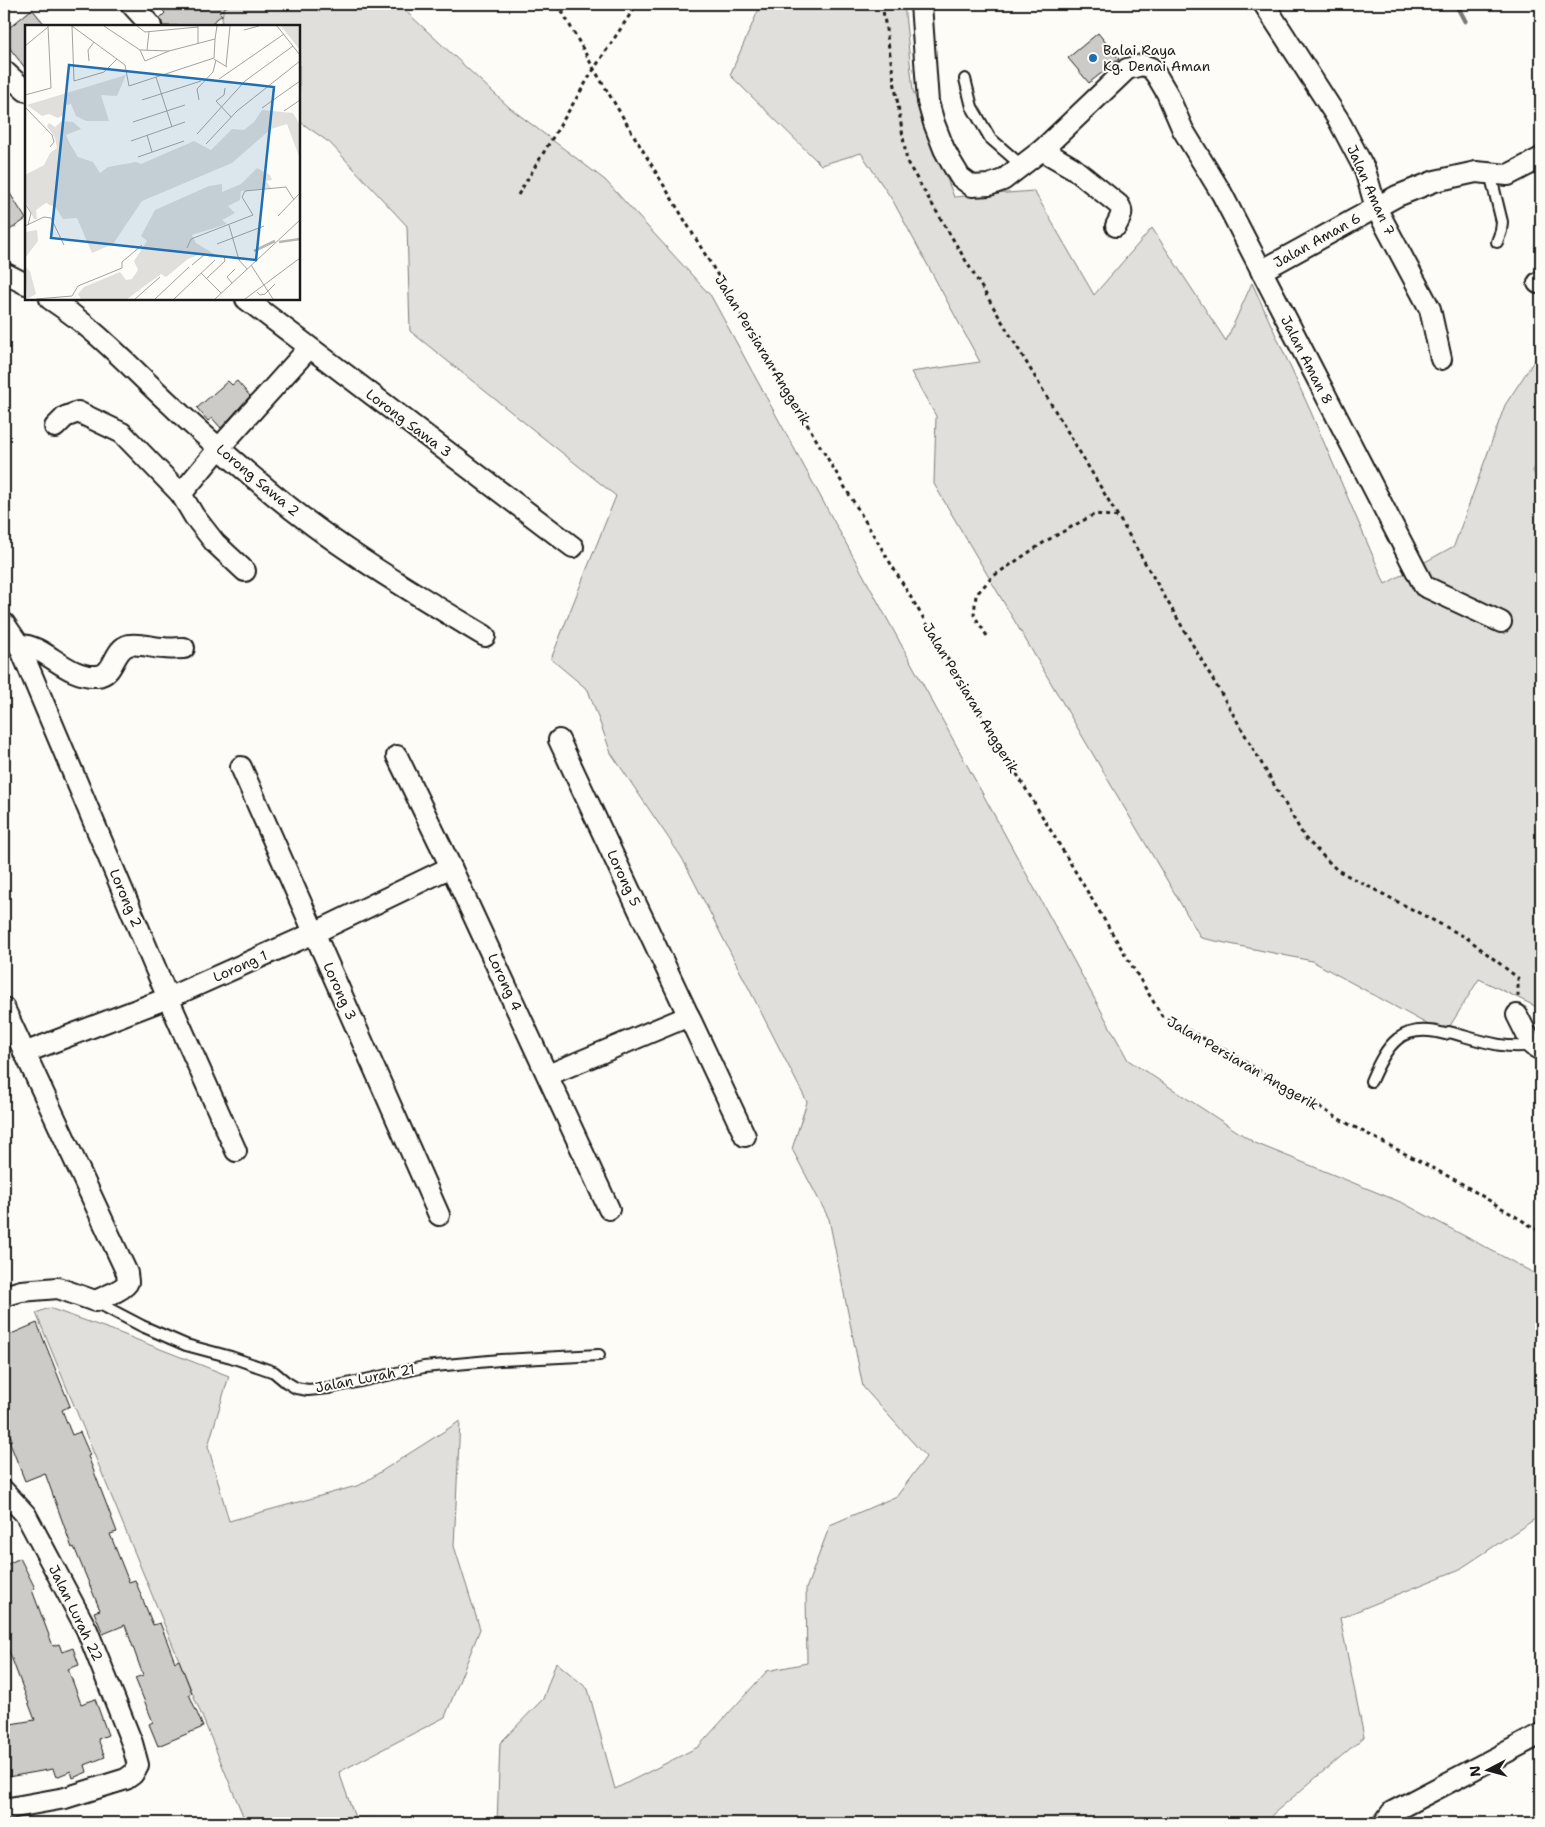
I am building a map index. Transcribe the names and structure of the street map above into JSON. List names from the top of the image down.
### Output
{
  "streets": {
    "street": [
      "Jalan Aman 7",
      "Jalan Aman 6",
      "Jalan Aman 8",
      "Lorong Sawa 3",
      "Lorong Sawa 2",
      "Lorong 5",
      "Lorong 2",
      "Lorong 1",
      "Lorong 4",
      "Lorong 3",
      "Jalan Lurah 21",
      "Jalan Lurah 22"
    ],
    "path": ["Jalan Persiaran Anggerik"]
  },
  "crossings": [
    ["Jalan Aman 7", "Jalan Aman 6"],
    ["Jalan Aman 6", "Jalan Aman 8"],
    ["Lorong 2", "Lorong 1"],
    ["Lorong 1", "Lorong 4"],
    ["Lorong 1", "Lorong 3"]
  ],
  "places": ["Balai Raya Kg. Denai Aman"],
  "north": "left"
}
